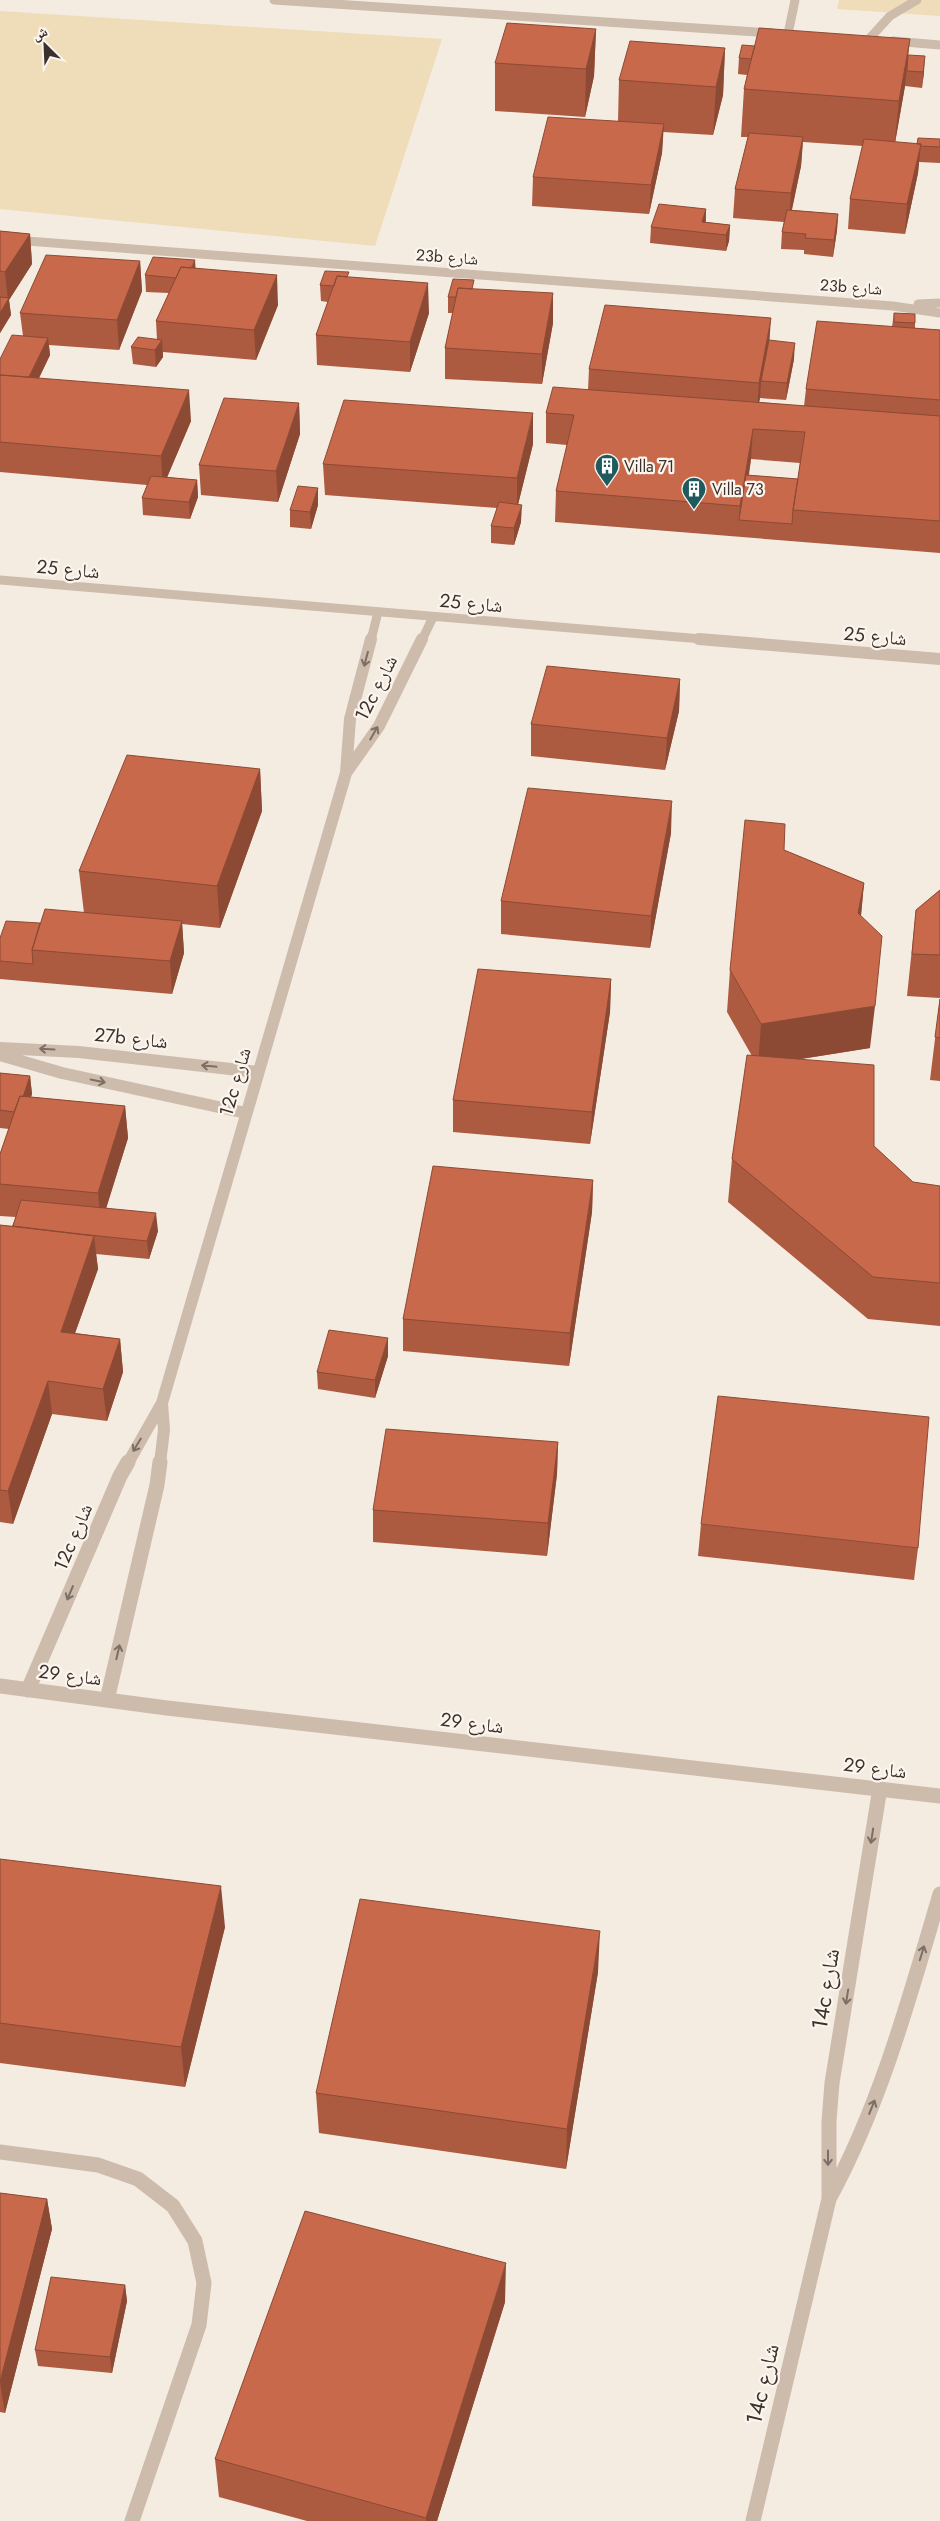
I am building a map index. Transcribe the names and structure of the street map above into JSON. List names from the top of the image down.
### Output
{
  "streets": {
    "street": [
      "23b شارع",
      "شارع 25",
      "12c شارع",
      "27b شارع",
      "شارع 29",
      "14c شارع"
    ]
  },
  "crossings": [
    ["شارع 25", "12c شارع"],
    ["12c شارع", "27b شارع"],
    ["12c شارع", "شارع 29"],
    ["شارع 29", "14c شارع"]
  ],
  "places": {
    "building": ["Villa 71", "Villa 73"]
  },
  "north": "top left"
}
